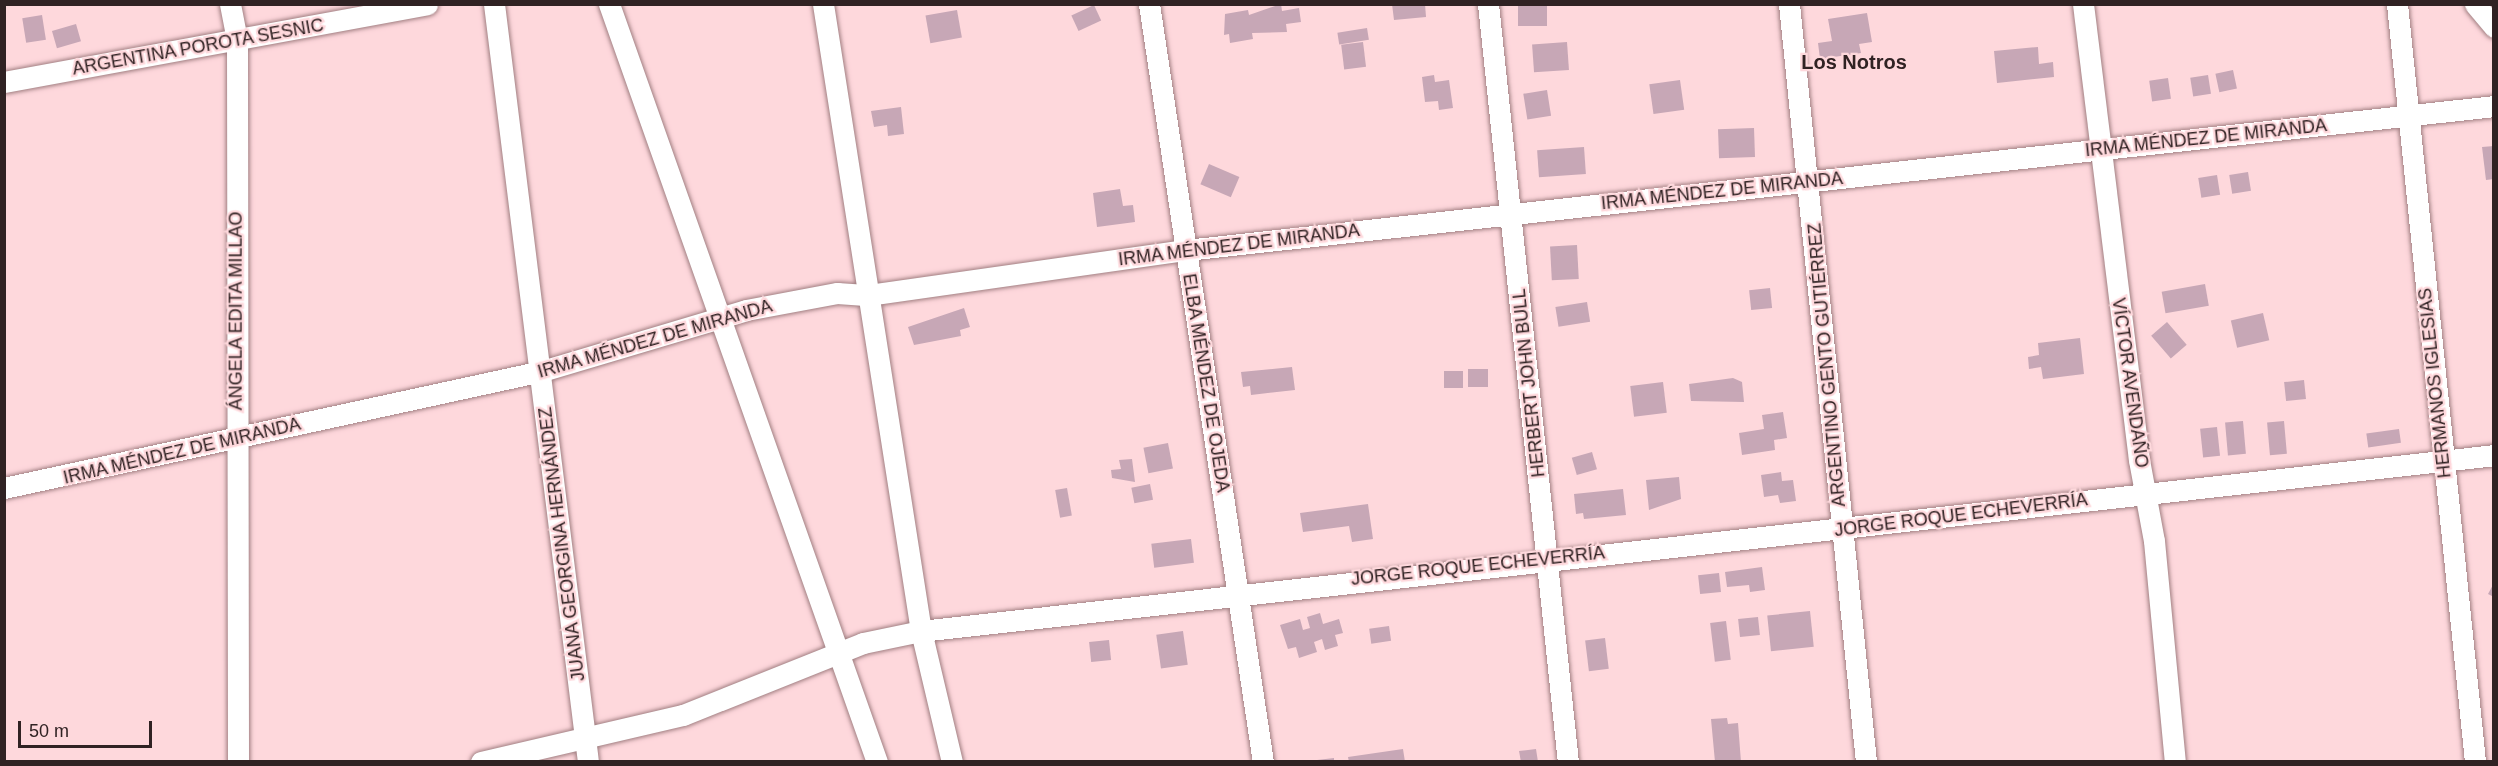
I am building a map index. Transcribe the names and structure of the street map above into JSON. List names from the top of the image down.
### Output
{
  "streets": {
    "street": [
      "ARGENTINA POROTA SESNIC",
      "IRMA MÉNDEZ DE MIRANDA",
      "ÁNGELA EDITA MILLAO",
      "ARGENTINO GENTO GUTIÉRREZ",
      "ELBA MÉNDEZ DE OJEDA",
      "HERBERT JOHN BULL",
      "VÍCTOR AVENDAÑO",
      "HERMANOS IGLESIAS",
      "JORGE ROQUE ECHEVERRÍA",
      "JUANA GEORGINA HERNÁNDEZ"
    ]
  },
  "crossings": [
    ["ARGENTINA POROTA SESNIC", "ÁNGELA EDITA MILLAO"],
    ["IRMA MÉNDEZ DE MIRANDA", "ÁNGELA EDITA MILLAO"],
    ["IRMA MÉNDEZ DE MIRANDA", "ARGENTINO GENTO GUTIÉRREZ"],
    ["IRMA MÉNDEZ DE MIRANDA", "ELBA MÉNDEZ DE OJEDA"],
    ["IRMA MÉNDEZ DE MIRANDA", "HERBERT JOHN BULL"],
    ["IRMA MÉNDEZ DE MIRANDA", "VÍCTOR AVENDAÑO"],
    ["IRMA MÉNDEZ DE MIRANDA", "HERMANOS IGLESIAS"],
    ["IRMA MÉNDEZ DE MIRANDA", "JUANA GEORGINA HERNÁNDEZ"],
    ["ARGENTINO GENTO GUTIÉRREZ", "JORGE ROQUE ECHEVERRÍA"],
    ["ELBA MÉNDEZ DE OJEDA", "JORGE ROQUE ECHEVERRÍA"],
    ["HERBERT JOHN BULL", "JORGE ROQUE ECHEVERRÍA"],
    ["VÍCTOR AVENDAÑO", "JORGE ROQUE ECHEVERRÍA"],
    ["HERMANOS IGLESIAS", "JORGE ROQUE ECHEVERRÍA"],
    ["JORGE ROQUE ECHEVERRÍA", "JUANA GEORGINA HERNÁNDEZ"]
  ],
  "districts": ["Los Notros"],
  "scale_bar": "50 m"
}
